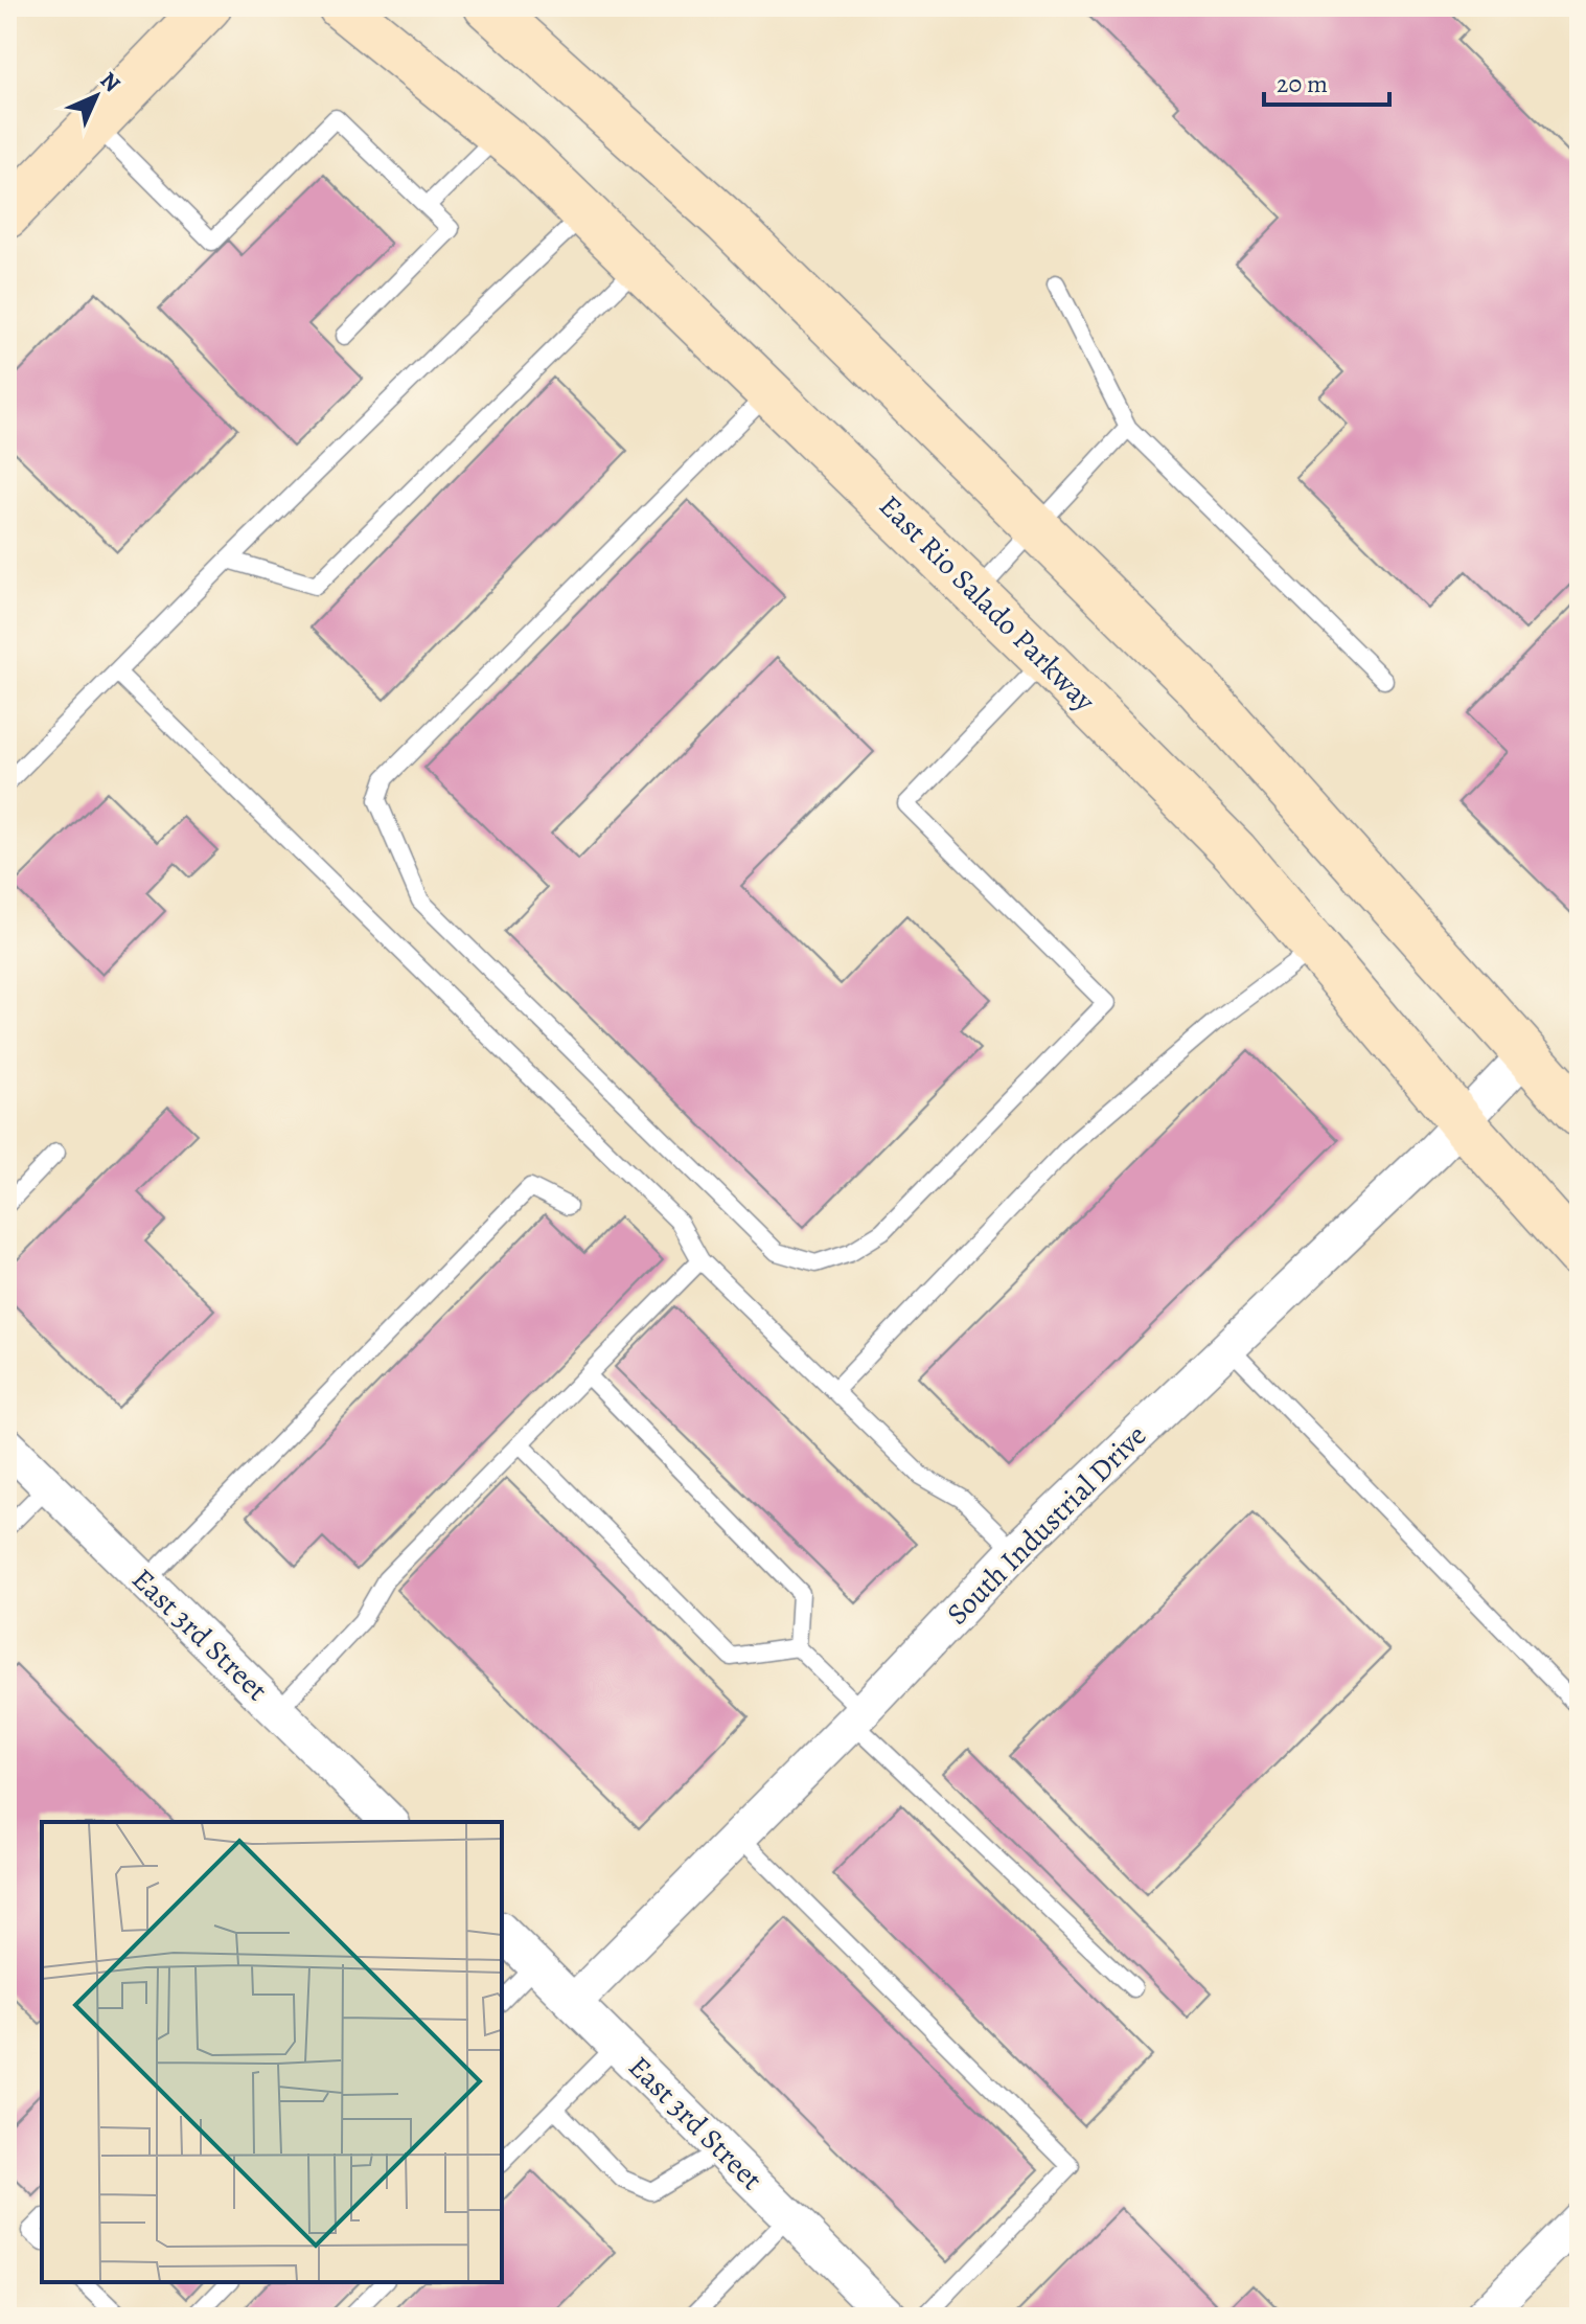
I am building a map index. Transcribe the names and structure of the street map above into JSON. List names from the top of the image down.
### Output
{
  "streets": {
    "main road": ["East Rio Salado Parkway"],
    "street": ["South Industrial Drive", "East 3rd Street"]
  },
  "crossings": [
    ["East Rio Salado Parkway", "South Industrial Drive"],
    ["South Industrial Drive", "East 3rd Street"]
  ],
  "scale_bar": "20 m",
  "north": "top right"
}
